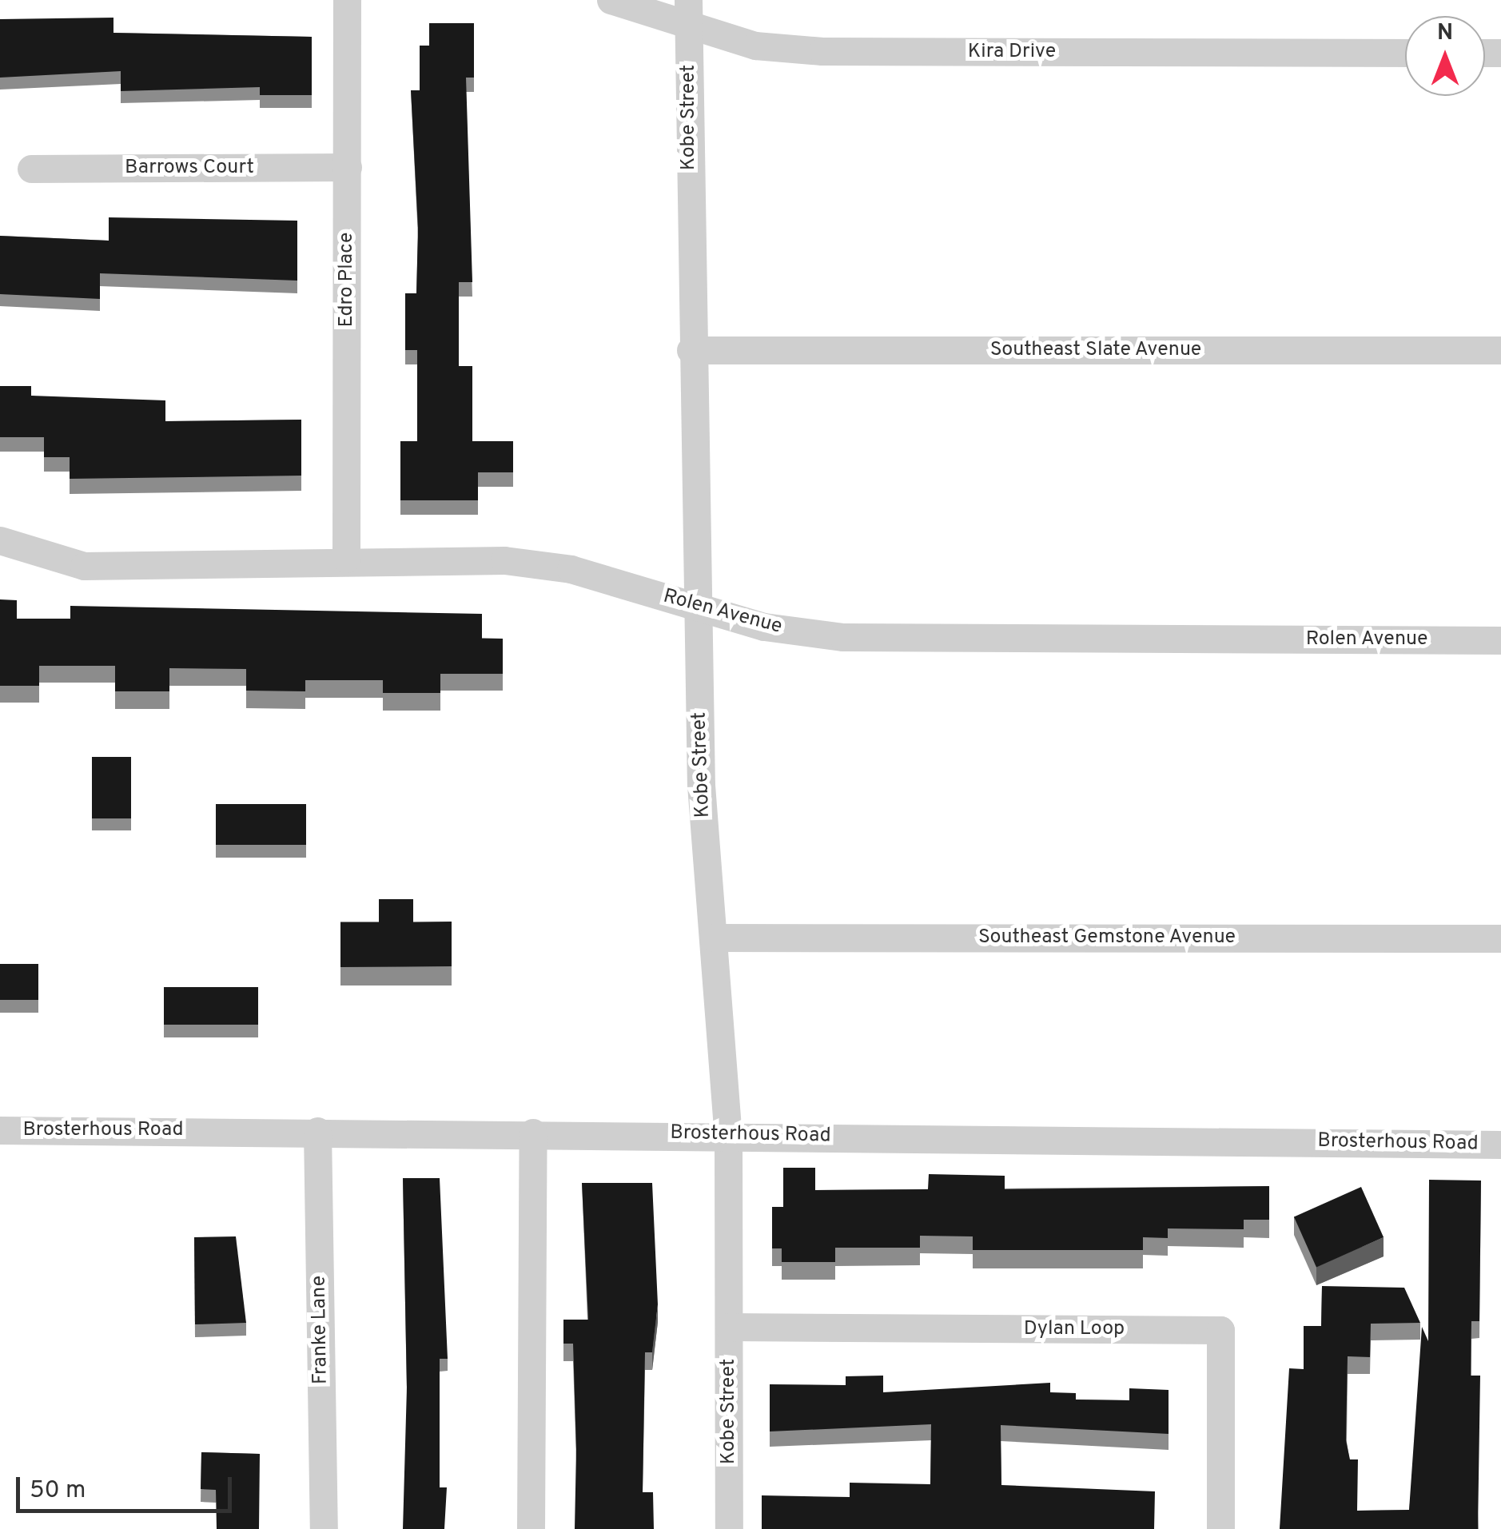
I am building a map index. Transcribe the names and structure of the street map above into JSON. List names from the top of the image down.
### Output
{
  "streets": {
    "street": [
      "Kira Drive",
      "Kobe Street",
      "Barrows Court",
      "Edro Place",
      "Southeast Slate Avenue",
      "Rolen Avenue",
      "Southeast Gemstone Avenue",
      "Brosterhous Road",
      "Dylan Loop",
      "Franke Lane"
    ]
  },
  "crossings": [
    ["Kira Drive", "Kobe Street"],
    ["Kobe Street", "Southeast Slate Avenue"],
    ["Kobe Street", "Rolen Avenue"],
    ["Kobe Street", "Southeast Gemstone Avenue"],
    ["Kobe Street", "Brosterhous Road"],
    ["Kobe Street", "Dylan Loop"],
    ["Barrows Court", "Edro Place"],
    ["Edro Place", "Rolen Avenue"],
    ["Brosterhous Road", "Franke Lane"]
  ],
  "scale_bar": "50 m",
  "north": "top"
}
